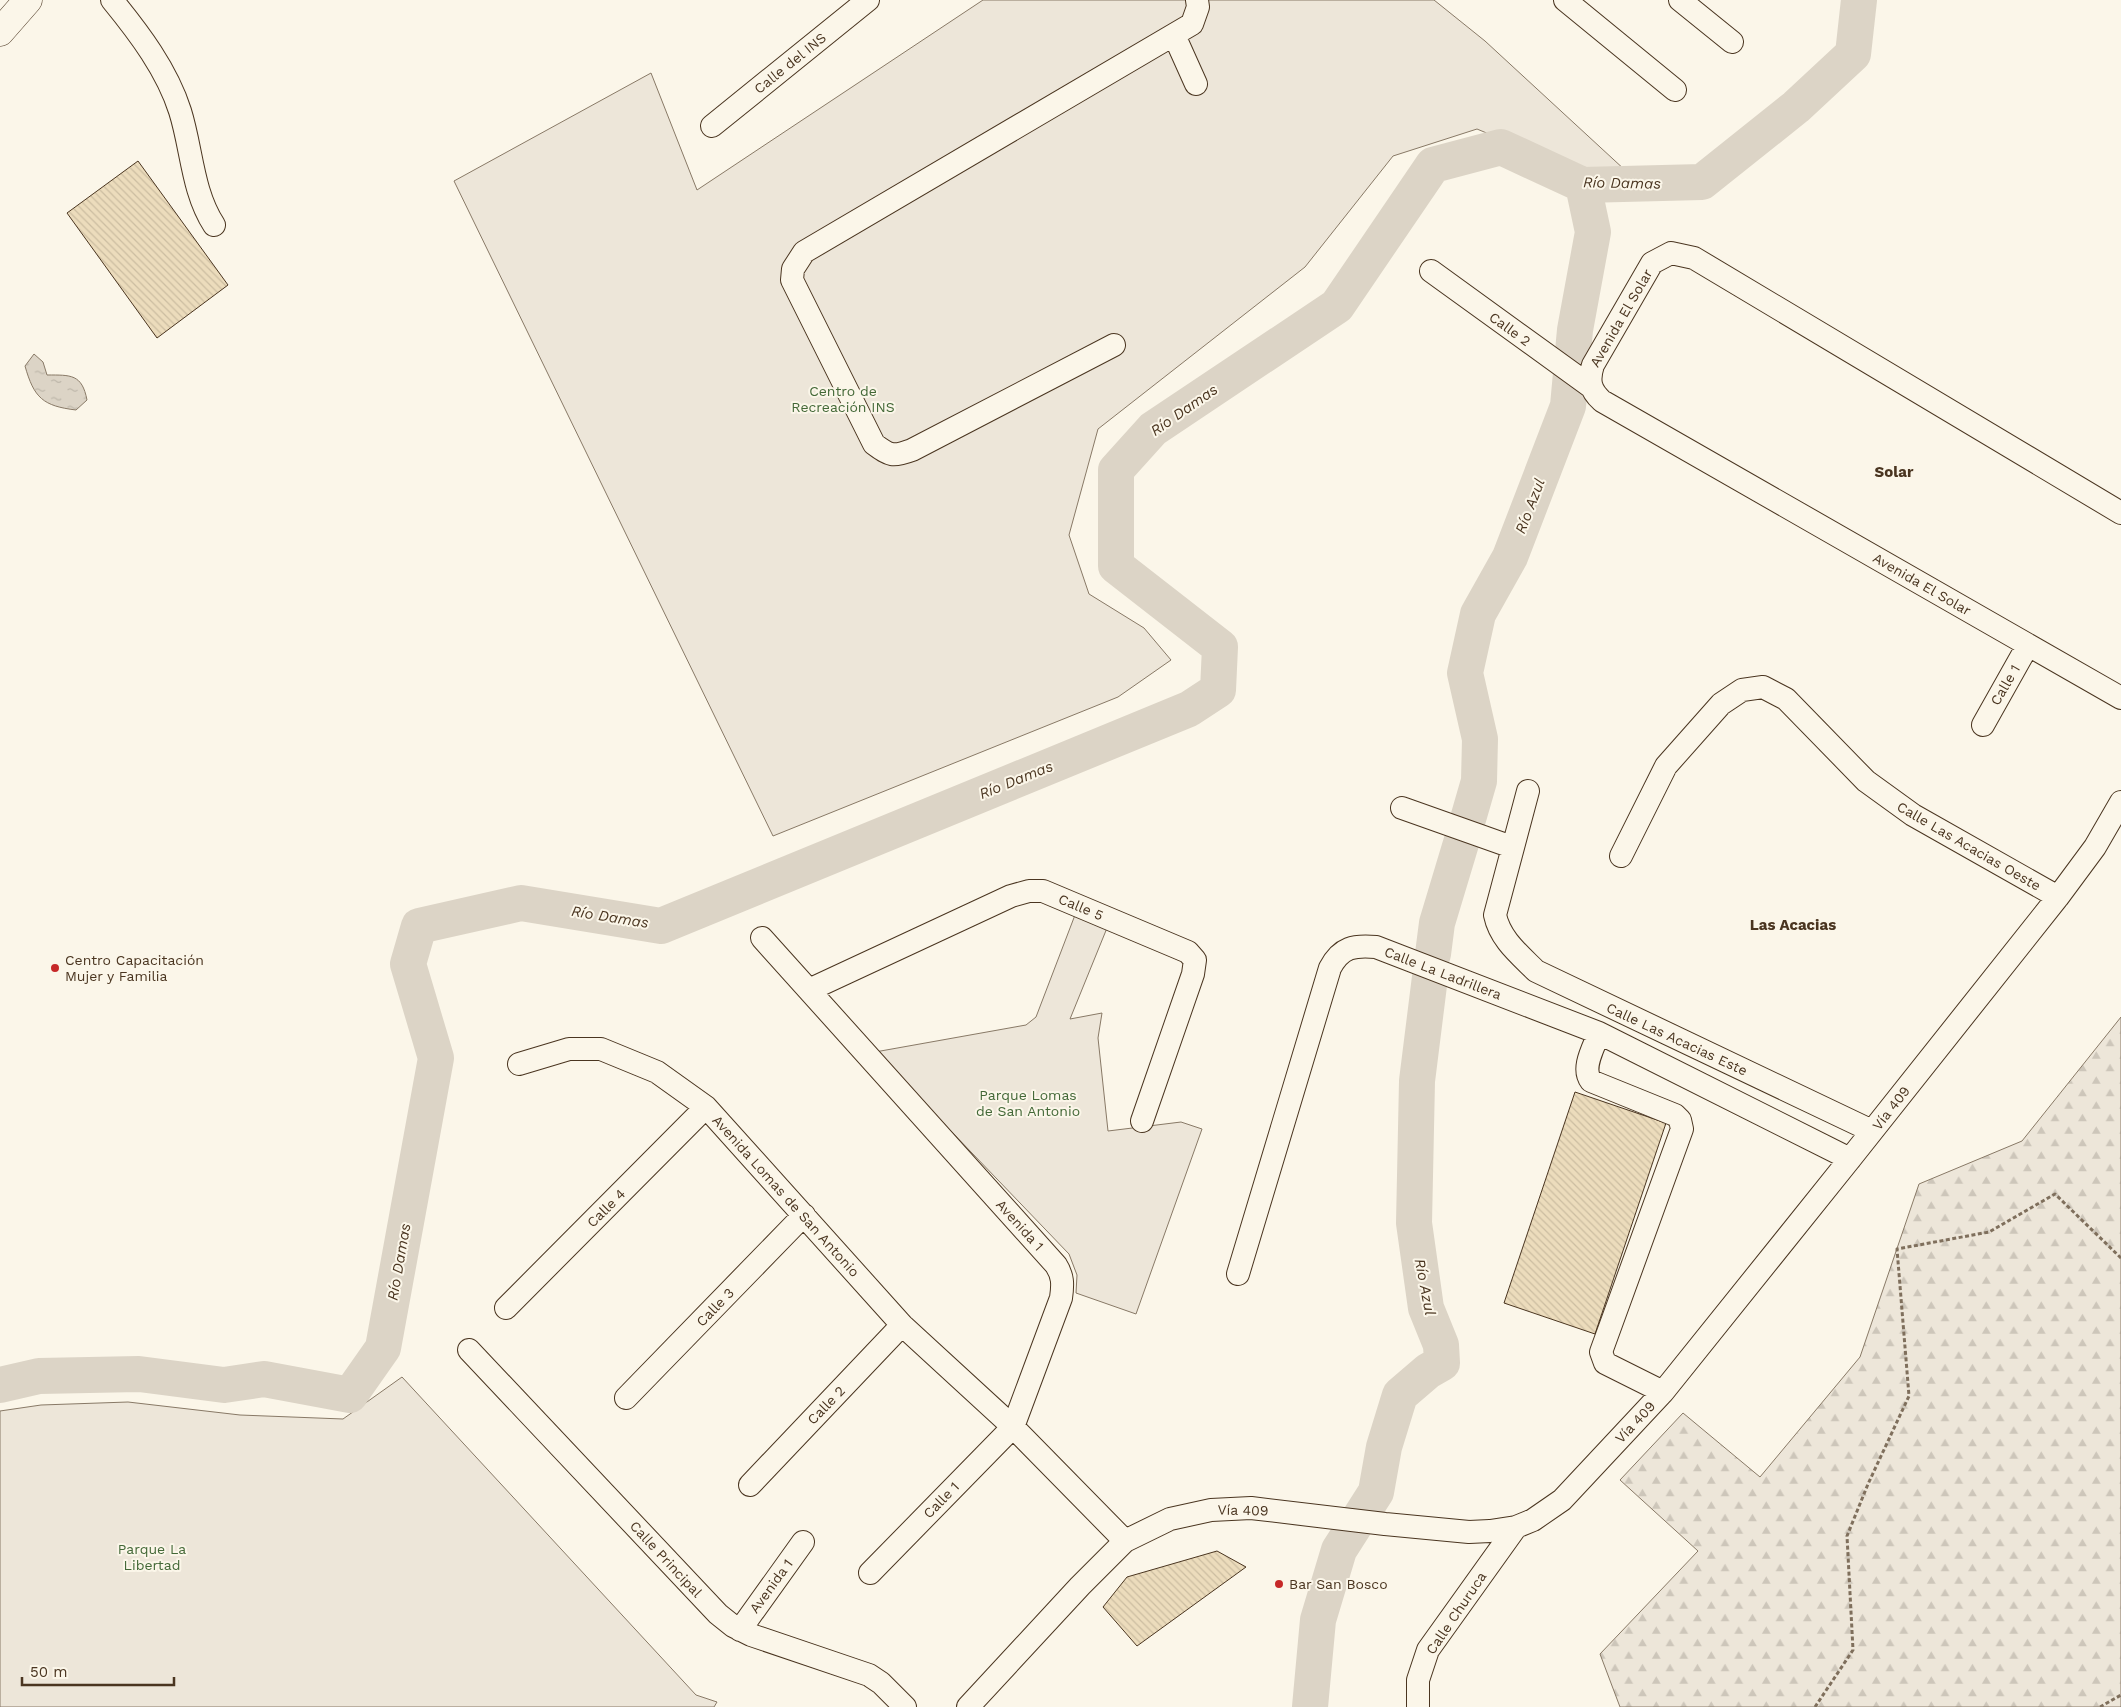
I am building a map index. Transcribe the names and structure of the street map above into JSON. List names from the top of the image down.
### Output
{
  "streets": {
    "street": [
      "Calle del INS",
      "Avenida El Solar",
      "Calle 2",
      "Calle 1",
      "Calle Las Acacias Oeste",
      "Calle 5",
      "Calle La Ladrillera",
      "Calle Las Acacias Este",
      "Vía 409",
      "Avenida Lomas de San Antonio",
      "Calle 4",
      "Avenida 1",
      "Calle 3",
      "Calle Principal",
      "Calle Churuca"
    ]
  },
  "crossings": [
    ["Avenida El Solar", "Calle 2"],
    ["Avenida El Solar", "Calle 1"],
    ["Calle 2", "Avenida Lomas de San Antonio"],
    ["Calle 1", "Avenida Lomas de San Antonio"],
    ["Calle 1", "Avenida 1"],
    ["Calle Las Acacias Oeste", "Vía 409"],
    ["Calle 5", "Avenida 1"],
    ["Calle La Ladrillera", "Vía 409"],
    ["Calle Las Acacias Este", "Vía 409"],
    ["Vía 409", "Calle Churuca"],
    ["Avenida Lomas de San Antonio", "Calle 4"],
    ["Avenida Lomas de San Antonio", "Avenida 1"],
    ["Avenida Lomas de San Antonio", "Calle 3"],
    ["Avenida 1", "Calle Principal"]
  ],
  "districts": ["Solar", "Las Acacias"],
  "water": ["Río Damas", "Río Azul"],
  "parks": ["Centro de Recreación INS", "Parque Lomas de San Antonio", "Parque La Libertad"],
  "places": ["Centro Capacitación Mujer y Familia", "Bar San Bosco"],
  "scale_bar": "50 m"
}
